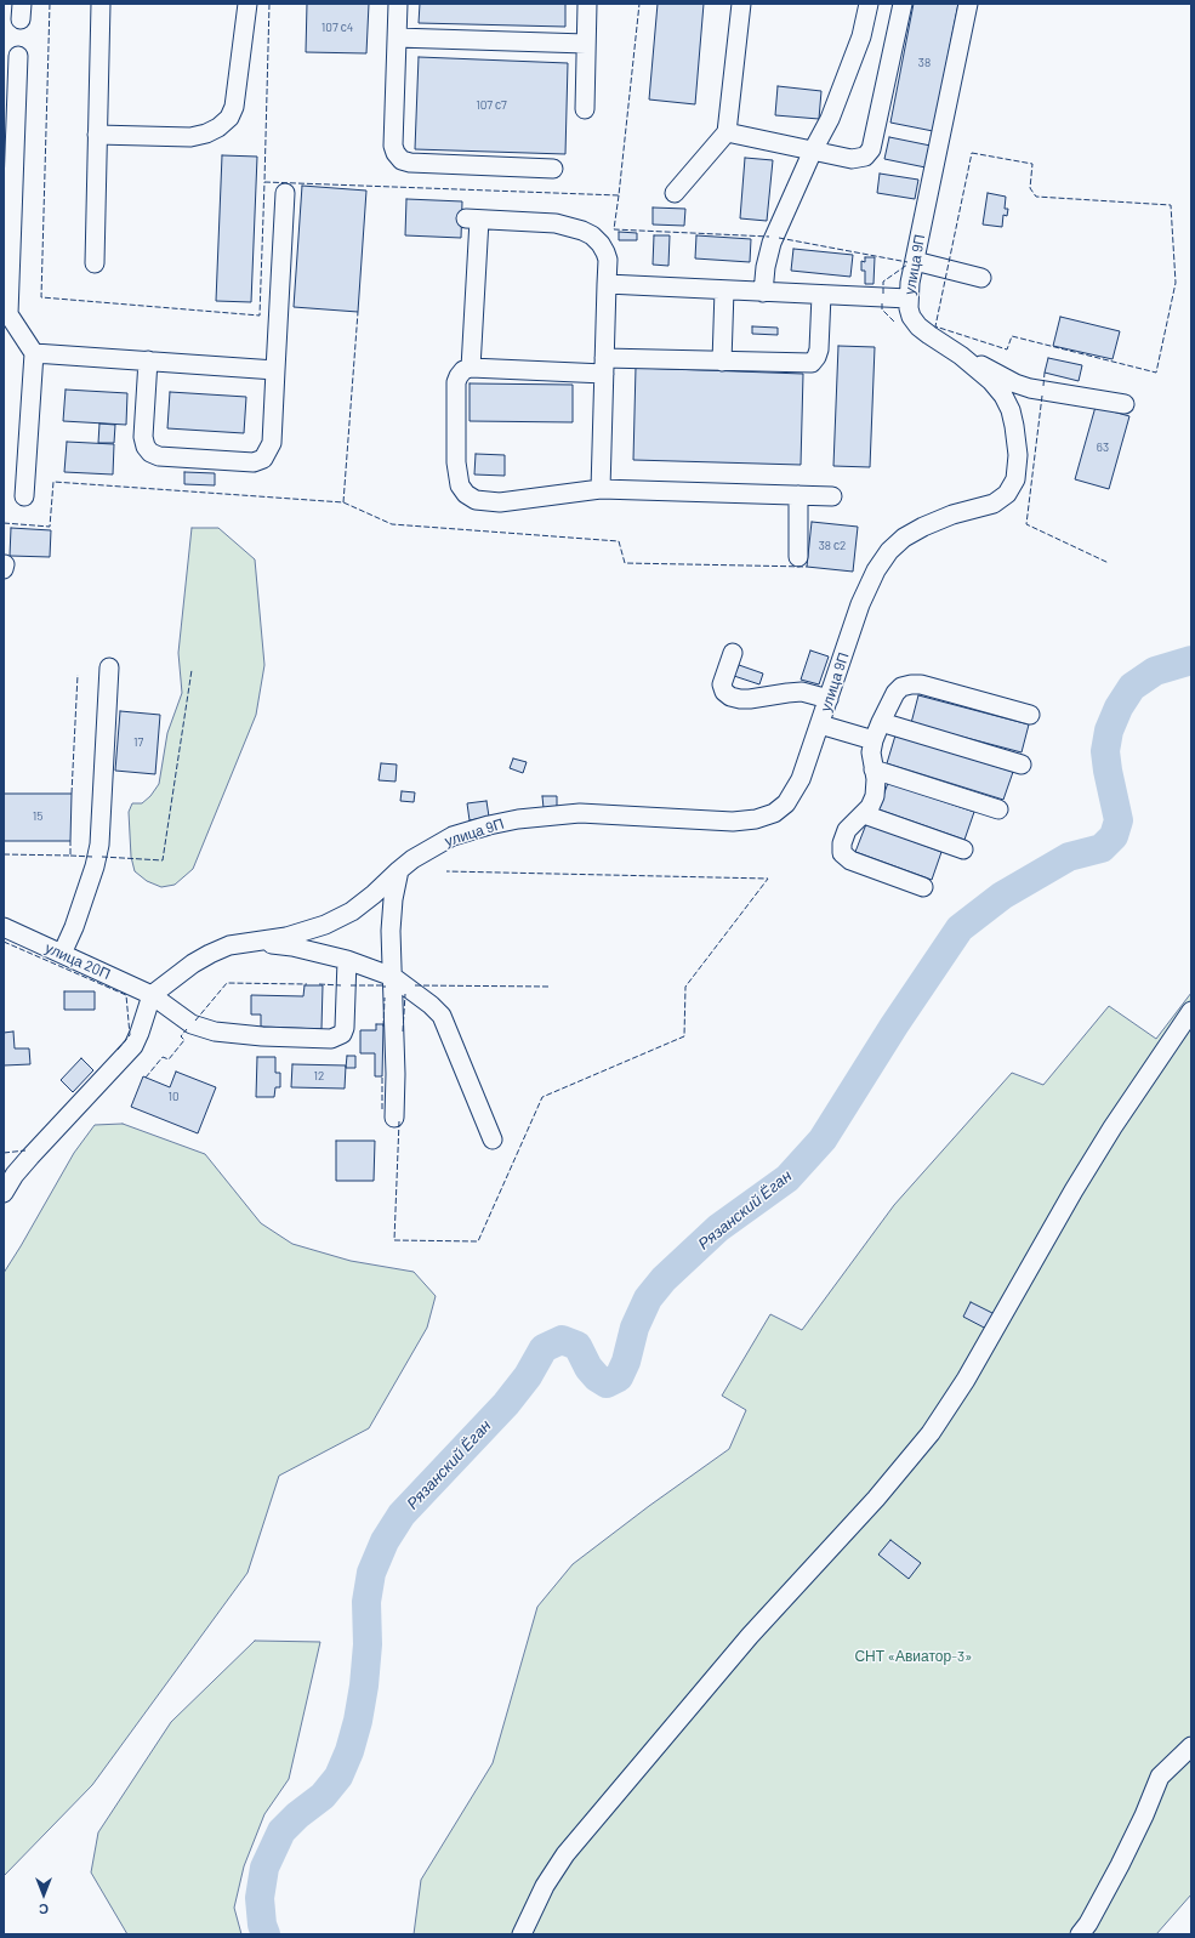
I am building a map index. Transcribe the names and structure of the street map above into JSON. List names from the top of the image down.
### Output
{
  "streets": {
    "street": ["улица 9П", "улица 20П"]
  },
  "crossings": [
    ["улица 9П", "улица 20П"]
  ],
  "water": ["Рязанский Ёган"],
  "parks": ["СНТ «Авиатор-3»"],
  "house_numbers": [
    "107 с4",
    "38",
    "107 с7",
    "63",
    "38 с2",
    "17",
    "15",
    "12",
    "10"
  ],
  "north": "bottom"
}
